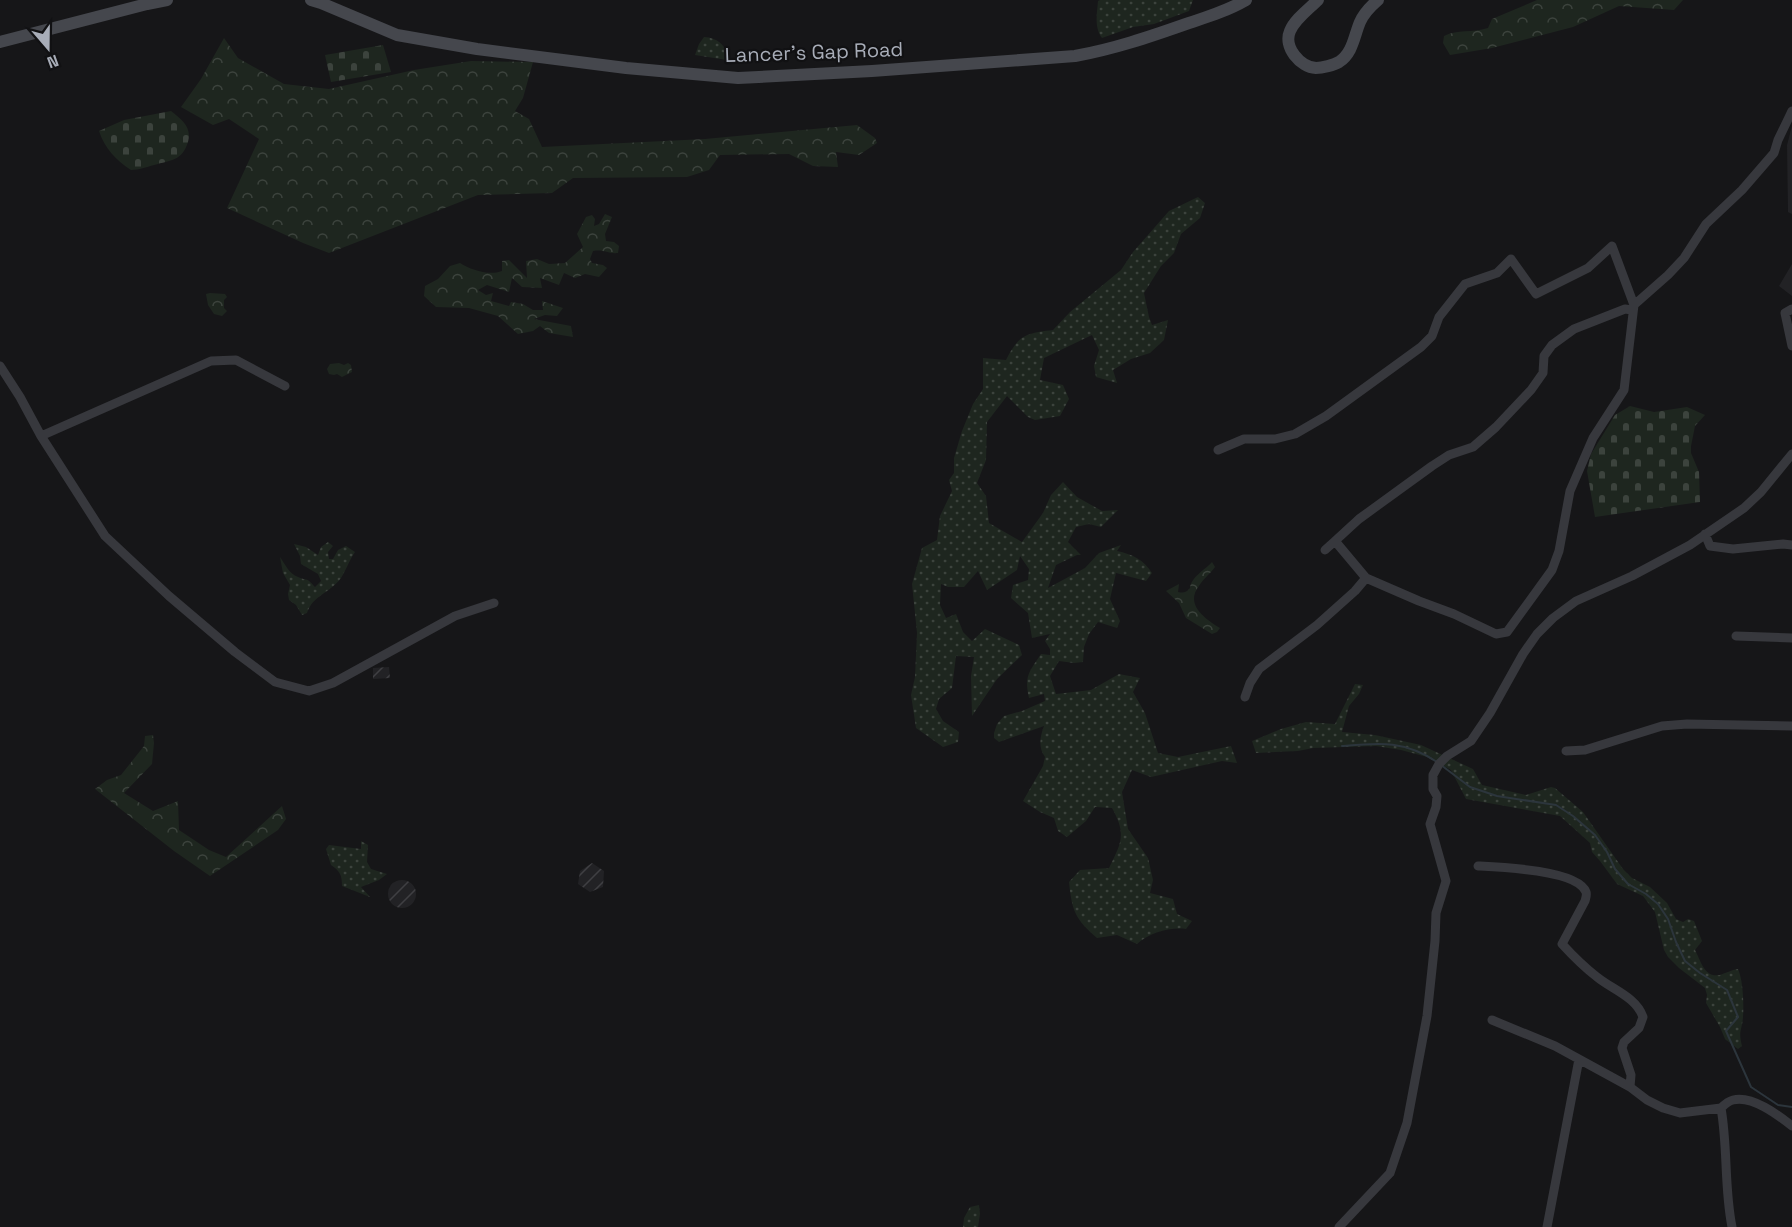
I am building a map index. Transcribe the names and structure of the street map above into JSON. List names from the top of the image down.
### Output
{
  "streets": {
    "main road": ["Lancer's Gap Road"]
  },
  "north": "bottom"
}
